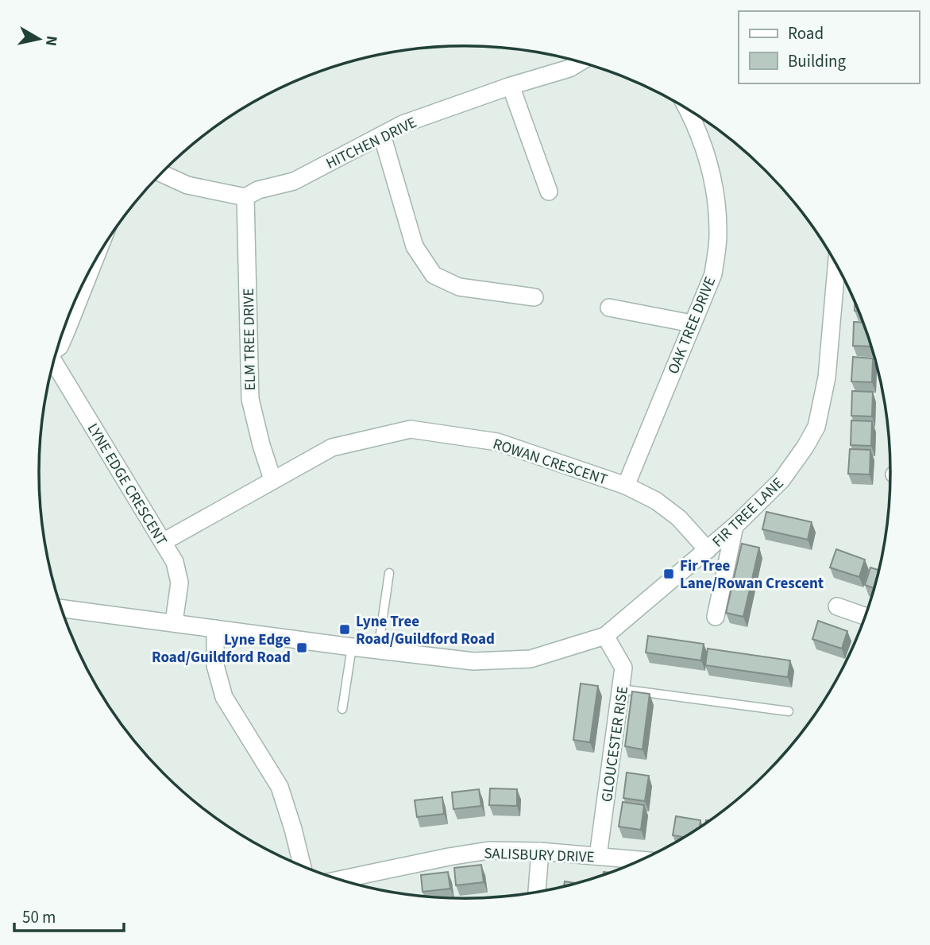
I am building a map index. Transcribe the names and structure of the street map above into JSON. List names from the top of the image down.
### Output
{
  "streets": {
    "street": [
      "HITCHEN DRIVE",
      "OAK TREE DRIVE",
      "ELM TREE DRIVE",
      "ROWAN CRESCENT",
      "LYNE EDGE CRESCENT",
      "FIR TREE LANE",
      "GLOUCESTER RISE",
      "SALISBURY DRIVE"
    ]
  },
  "crossings": [
    ["HITCHEN DRIVE", "ELM TREE DRIVE"],
    ["OAK TREE DRIVE", "ROWAN CRESCENT"],
    ["ELM TREE DRIVE", "ROWAN CRESCENT"],
    ["ROWAN CRESCENT", "LYNE EDGE CRESCENT"],
    ["ROWAN CRESCENT", "FIR TREE LANE"],
    ["FIR TREE LANE", "GLOUCESTER RISE"],
    ["GLOUCESTER RISE", "SALISBURY DRIVE"]
  ],
  "places": {
    "transit": ["Fir Tree Lane/Rowan Crescent", "Lyne Tree Road/Guildford Road", "Lyne Edge Road/Guildford Road"]
  },
  "legend": ["Road", "Building"],
  "scale_bar": "50 m",
  "north": "right"
}
